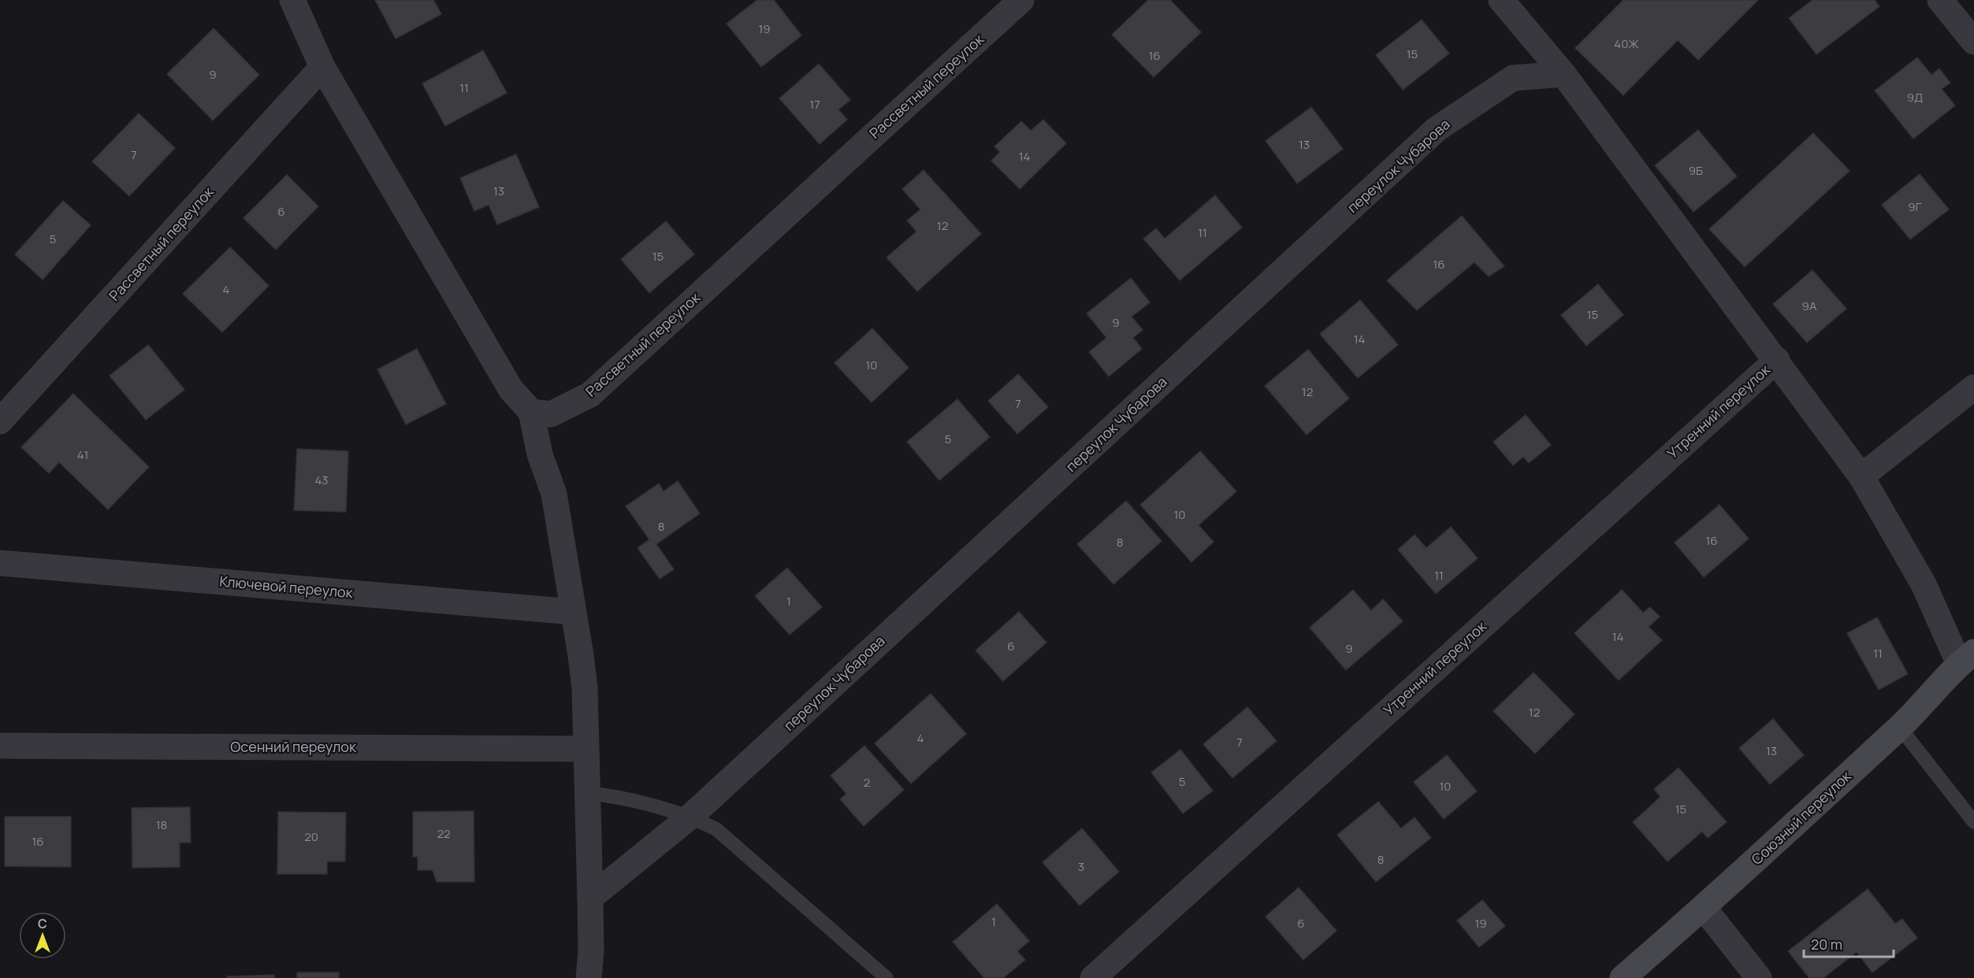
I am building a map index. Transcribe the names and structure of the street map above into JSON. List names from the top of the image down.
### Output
{
  "streets": {
    "street": [
      "Рассветный переулок",
      "переулок Чубарова",
      "Утренний переулок",
      "Ключевой переулок",
      "Осенний переулок",
      "Союзный переулок"
    ]
  },
  "house_numbers": [
    "19",
    "40Ж",
    "15",
    "16",
    "9",
    "11",
    "9Д",
    "17",
    "13",
    "7",
    "14",
    "9Б",
    "13",
    "9Г",
    "6",
    "12",
    "11",
    "5",
    "15",
    "16",
    "4",
    "9А",
    "15",
    "9",
    "14",
    "10",
    "12",
    "7",
    "5",
    "41",
    "43",
    "10",
    "8",
    "16",
    "8",
    "11",
    "1",
    "14",
    "6",
    "9",
    "11",
    "12",
    "4",
    "7",
    "13",
    "5",
    "2",
    "10",
    "15",
    "18",
    "22",
    "20",
    "16",
    "8",
    "3",
    "1",
    "6",
    "19"
  ],
  "scale_bar": "20 m",
  "north": "top"
}
